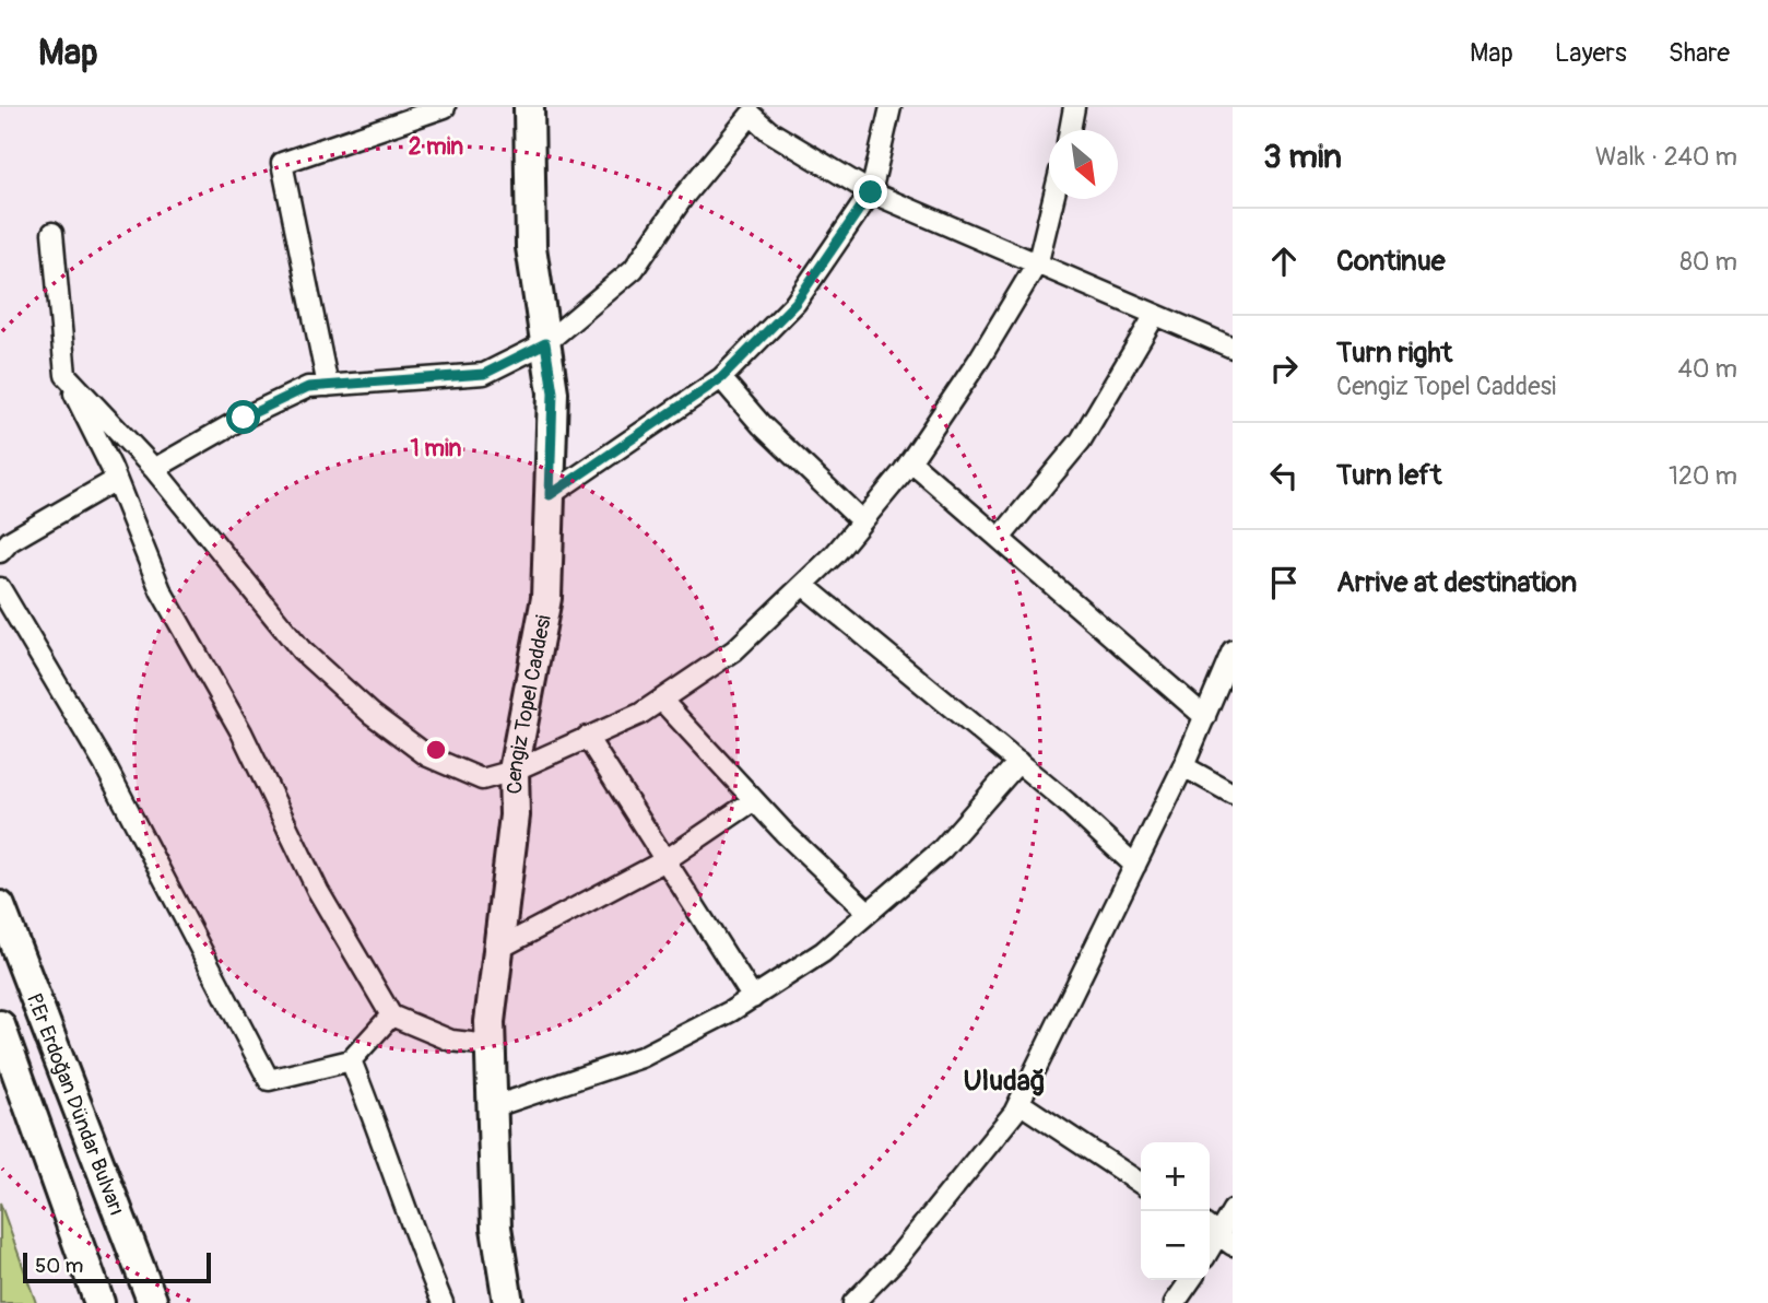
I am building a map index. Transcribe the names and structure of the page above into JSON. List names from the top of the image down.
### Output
{
  "streets": {
    "main road": ["Cengiz Topel Caddesi", "P.Er Erdoğan Dündar Bulvarı"]
  },
  "districts": ["Uludağ"],
  "scale_bar": "50 m",
  "north": "bottom right",
  "page": {
    "header": "Map",
    "nav": ["Map", "Layers", "Share"],
    "heading": ["3 min", "Walk · 240 m"],
    "list": [
      ["Continue", "80 m"],
      ["Turn right", "Cengiz Topel Caddesi", "40 m"],
      ["Turn left", "120 m"],
      "Arrive at destination"
    ],
    "map_buttons": ["+", "−"],
    "scale": "50 m"
  },
  "rings": ["2 min", "1 min"]
}
